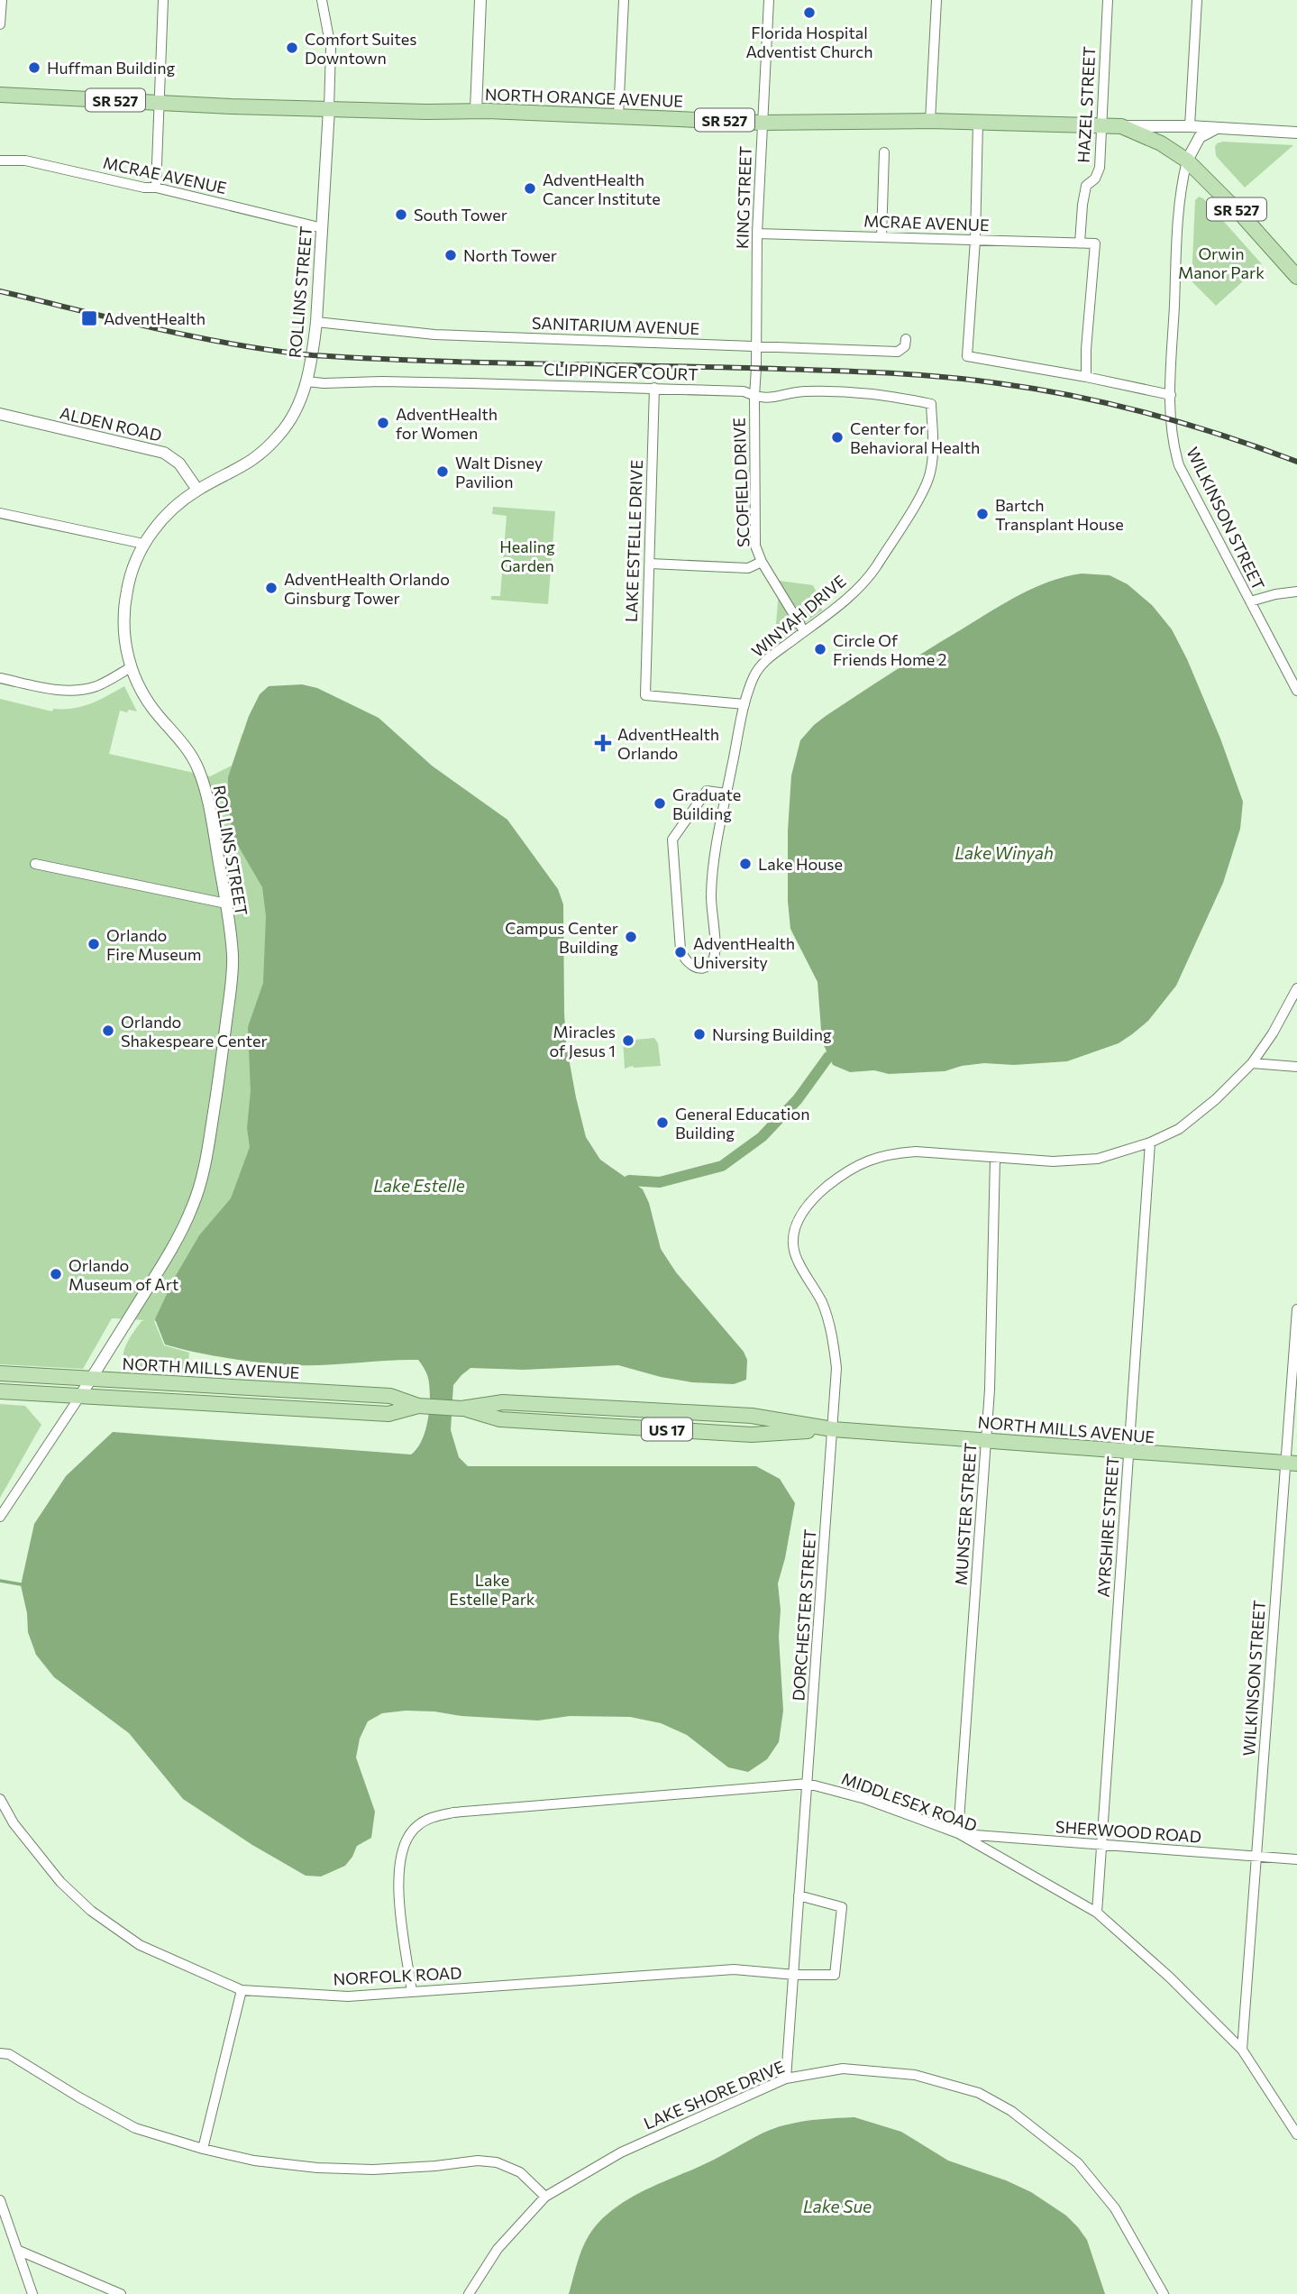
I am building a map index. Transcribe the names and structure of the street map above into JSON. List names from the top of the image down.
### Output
{
  "streets": {
    "main road": [
      "NORTH ORANGE AVENUE",
      "SR 527",
      "NORTH MILLS AVENUE",
      "US 17"
    ],
    "street": [
      "HAZEL STREET",
      "MCRAE AVENUE",
      "KING STREET",
      "ROLLINS STREET",
      "SANITARIUM AVENUE",
      "CLIPPINGER COURT",
      "ALDEN ROAD",
      "SCOFIELD DRIVE",
      "WILKINSON STREET",
      "LAKE ESTELLE DRIVE",
      "WINYAH DRIVE",
      "MUNSTER STREET",
      "AYRSHIRE STREET",
      "DORCHESTER STREET",
      "MIDDLESEX ROAD",
      "SHERWOOD ROAD",
      "NORFOLK ROAD",
      "LAKE SHORE DRIVE"
    ]
  },
  "crossings": [
    ["NORTH ORANGE AVENUE", "HAZEL STREET"],
    ["NORTH ORANGE AVENUE", "KING STREET"],
    ["NORTH ORANGE AVENUE", "ROLLINS STREET"],
    ["NORTH ORANGE AVENUE", "WILKINSON STREET"],
    ["HAZEL STREET", "MCRAE AVENUE"],
    ["MCRAE AVENUE", "KING STREET"],
    ["MCRAE AVENUE", "ROLLINS STREET"],
    ["KING STREET", "SANITARIUM AVENUE"],
    ["KING STREET", "CLIPPINGER COURT"],
    ["KING STREET", "SCOFIELD DRIVE"],
    ["ROLLINS STREET", "SANITARIUM AVENUE"],
    ["ROLLINS STREET", "CLIPPINGER COURT"],
    ["ROLLINS STREET", "ALDEN ROAD"],
    ["ROLLINS STREET", "NORTH MILLS AVENUE"],
    ["CLIPPINGER COURT", "SCOFIELD DRIVE"],
    ["CLIPPINGER COURT", "LAKE ESTELLE DRIVE"],
    ["CLIPPINGER COURT", "WINYAH DRIVE"],
    ["SCOFIELD DRIVE", "WINYAH DRIVE"],
    ["WILKINSON STREET", "NORTH MILLS AVENUE"],
    ["WILKINSON STREET", "MIDDLESEX ROAD"],
    ["WILKINSON STREET", "SHERWOOD ROAD"],
    ["LAKE ESTELLE DRIVE", "WINYAH DRIVE"],
    ["NORTH MILLS AVENUE", "MUNSTER STREET"],
    ["NORTH MILLS AVENUE", "AYRSHIRE STREET"],
    ["NORTH MILLS AVENUE", "DORCHESTER STREET"],
    ["MUNSTER STREET", "DORCHESTER STREET"],
    ["MUNSTER STREET", "MIDDLESEX ROAD"],
    ["MUNSTER STREET", "SHERWOOD ROAD"],
    ["AYRSHIRE STREET", "DORCHESTER STREET"],
    ["AYRSHIRE STREET", "MIDDLESEX ROAD"],
    ["AYRSHIRE STREET", "SHERWOOD ROAD"],
    ["DORCHESTER STREET", "MIDDLESEX ROAD"],
    ["DORCHESTER STREET", "NORFOLK ROAD"],
    ["DORCHESTER STREET", "LAKE SHORE DRIVE"],
    ["MIDDLESEX ROAD", "SHERWOOD ROAD"],
    ["MIDDLESEX ROAD", "NORFOLK ROAD"]
  ],
  "water": ["Lake Winyah", "Lake Estelle", "Lake Sue"],
  "parks": ["Orwin Manor Park", "Healing Garden", "Lake Estelle Park"],
  "places": {
    "other": [
      "Florida Hospital Adventist Church",
      "Comfort Suites Downtown",
      "Huffman Building",
      "AdventHealth Cancer Institute",
      "South Tower",
      "North Tower",
      "AdventHealth for Women",
      "Center for Behavioral Health",
      "Walt Disney Pavilion",
      "Bartch Transplant House",
      "AdventHealth Orlando Ginsburg Tower",
      "Circle Of Friends Home 2",
      "Graduate Building",
      "Lake House",
      "Campus Center Building",
      "Orlando Fire Museum",
      "AdventHealth University",
      "Orlando Shakespeare Center",
      "Nursing Building",
      "Miracles of Jesus 1",
      "General Education Building",
      "Orlando Museum of Art"
    ],
    "transit": ["AdventHealth"],
    "health": ["AdventHealth Orlando"]
  }
}
